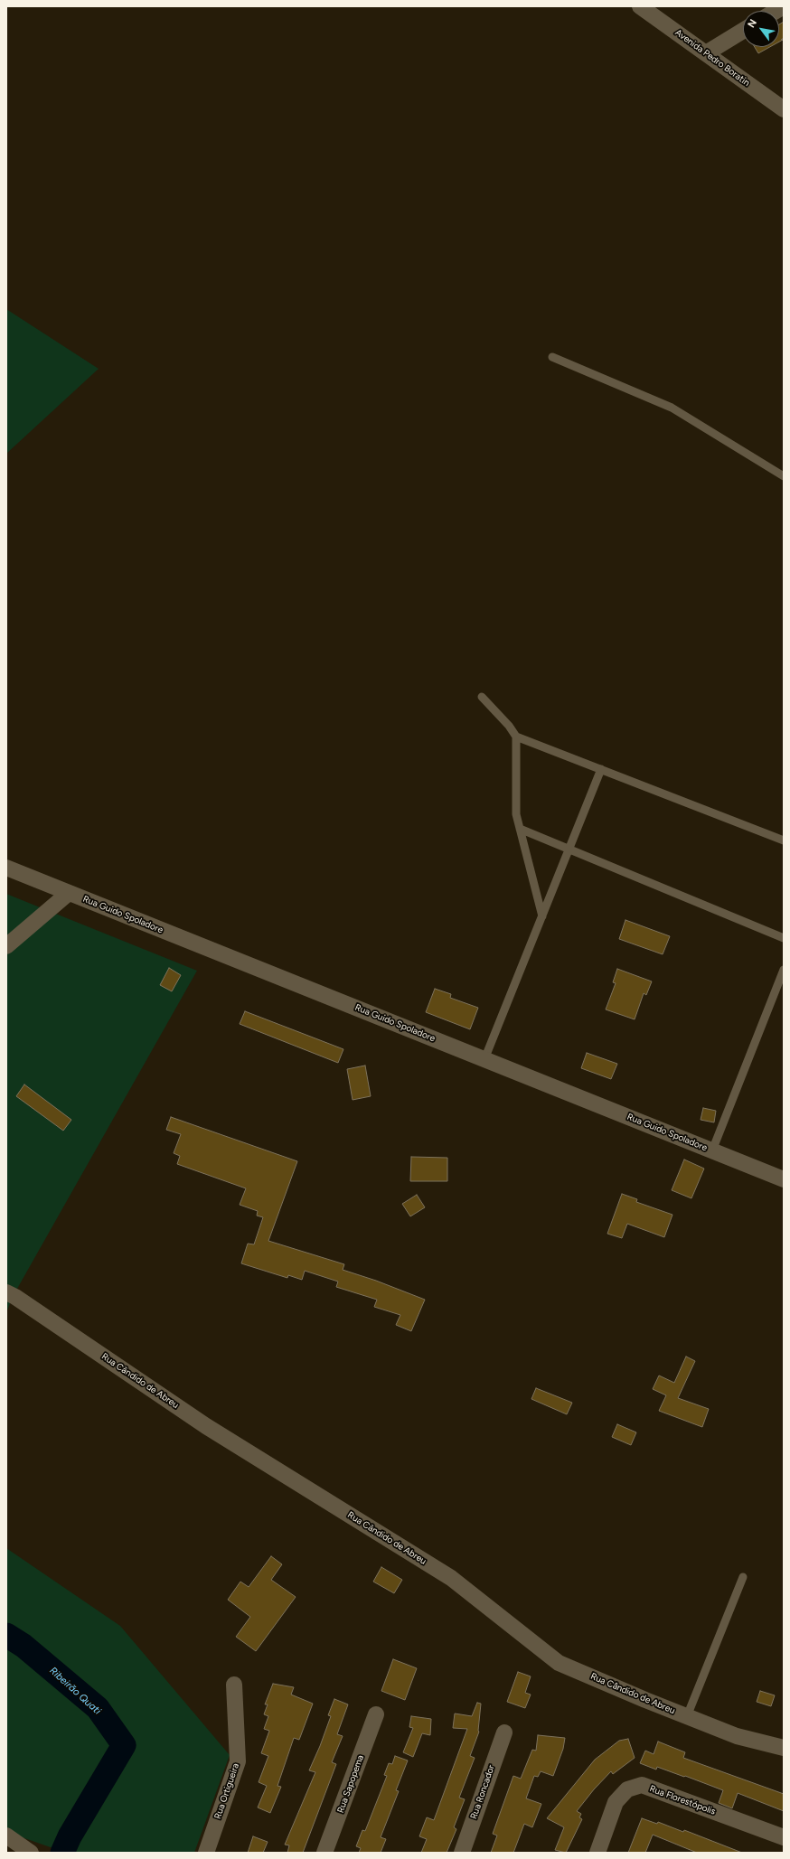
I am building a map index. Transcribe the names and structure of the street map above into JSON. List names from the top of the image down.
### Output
{
  "streets": {
    "street": [
      "Avenida Pedro Boratin",
      "Rua Guido Spoladore",
      "Rua Cândido de Abreu",
      "Rua Sapopema",
      "Rua Ortigueira",
      "Rua Roncador",
      "Rua Florestópolis"
    ]
  },
  "water": ["Ribeirão Quati"],
  "north": "top left"
}
